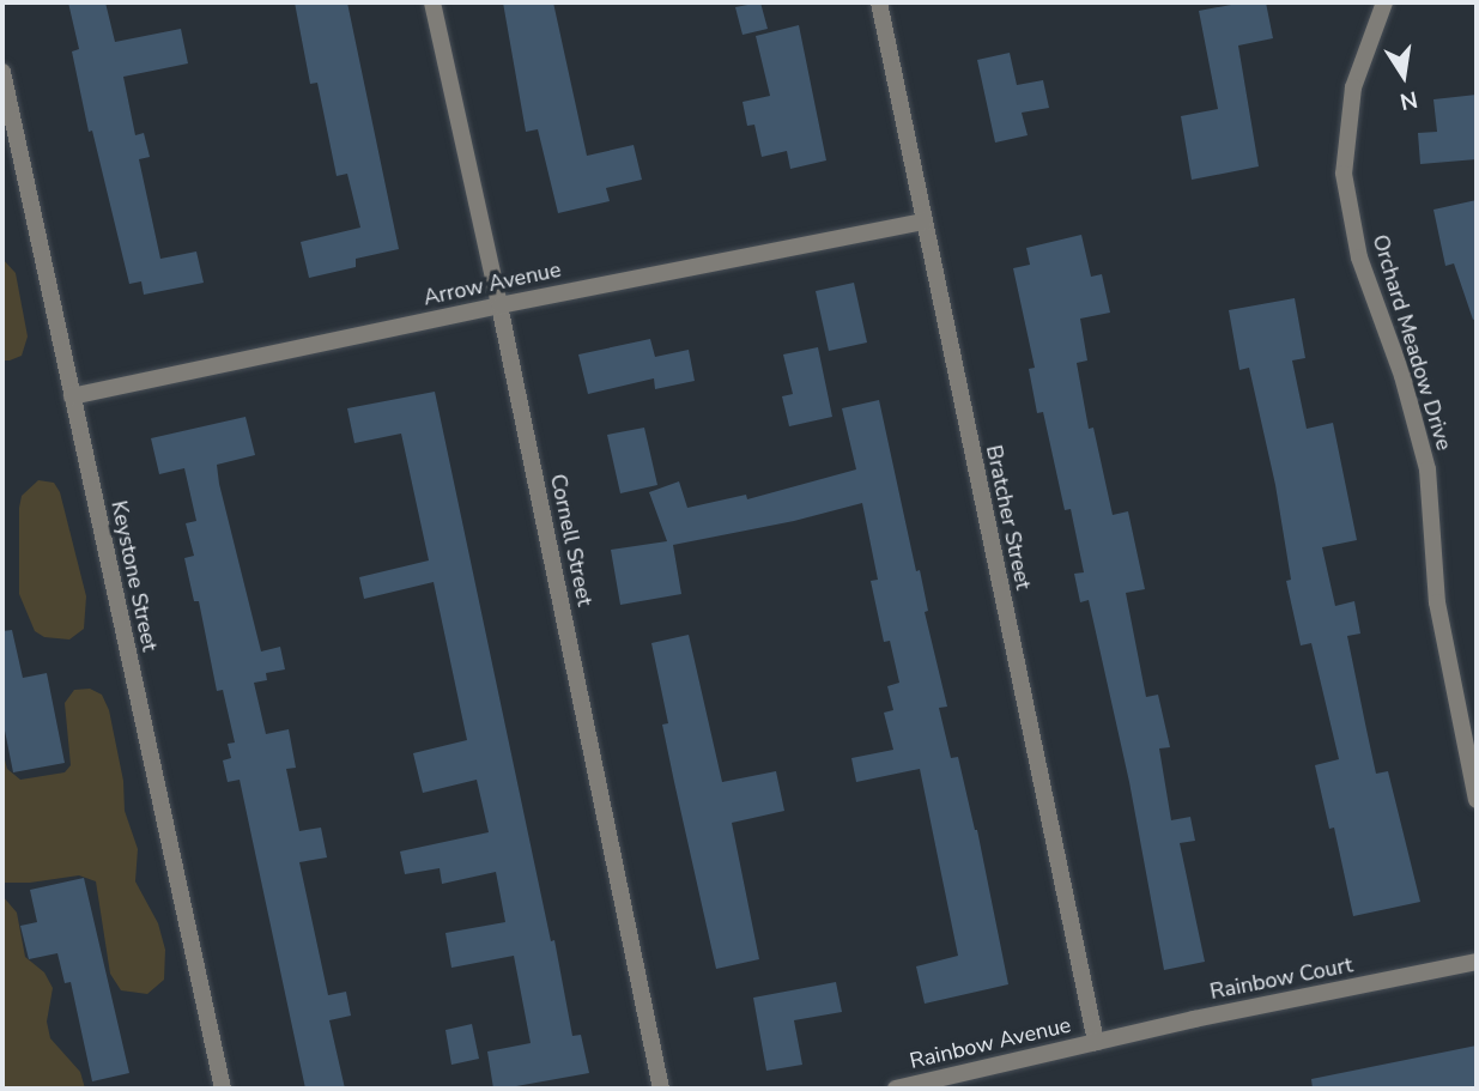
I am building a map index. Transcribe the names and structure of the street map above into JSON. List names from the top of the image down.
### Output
{
  "streets": {
    "street": [
      "Arrow Avenue",
      "Orchard Meadow Drive",
      "Bratcher Street",
      "Cornell Street",
      "Keystone Street",
      "Rainbow Court",
      "Rainbow Avenue"
    ]
  },
  "crossings": [
    ["Arrow Avenue", "Bratcher Street"],
    ["Arrow Avenue", "Cornell Street"],
    ["Arrow Avenue", "Keystone Street"],
    ["Bratcher Street", "Rainbow Court"],
    ["Bratcher Street", "Rainbow Avenue"],
    ["Rainbow Court", "Rainbow Avenue"]
  ],
  "north": "bottom"
}
